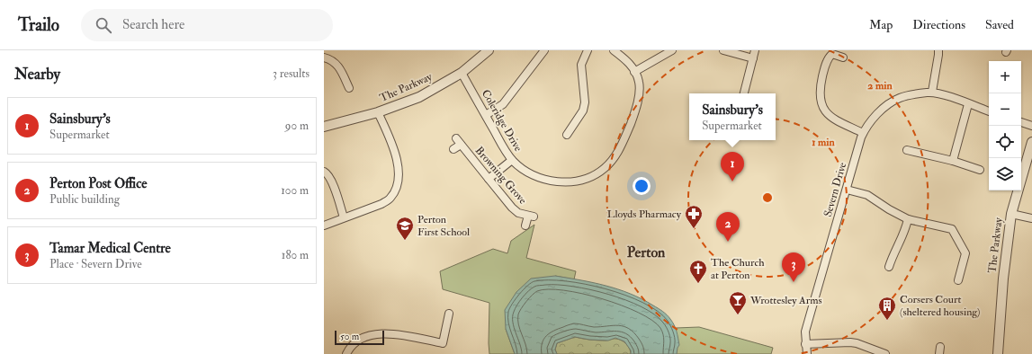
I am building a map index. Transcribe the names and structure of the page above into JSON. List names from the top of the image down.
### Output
{
  "streets": {
    "street": [
      "The Parkway",
      "Coleridge Drive",
      "Browning Grove",
      "Severn Drive"
    ]
  },
  "crossings": [
    ["The Parkway", "Coleridge Drive"]
  ],
  "districts": ["Perton"],
  "places": {
    "pharmacy": ["Lloyds Pharmacy"],
    "school or university": ["Perton First School"],
    "church": ["The Church at Perton"],
    "bar": ["Wrottesley Arms"],
    "building": ["Corsers Court (sheltered housing)"]
  },
  "scale_bar": "50 m",
  "page": {
    "header": "Trailo",
    "search": "Search here",
    "nav": ["Map", "Directions", "Saved"],
    "heading": ["Nearby", "3 results"],
    "map_buttons": ["+", "−"],
    "popup": ["Sainsbury's", "Supermarket"],
    "list": [
      {
        "mark": "1",
        "name": "Sainsbury's",
        "note": "Supermarket",
        "value": "90 m"
      },
      {
        "mark": "2",
        "name": "Perton Post Office",
        "note": "Public building",
        "value": "100 m"
      },
      {
        "mark": "3",
        "name": "Tamar Medical Centre",
        "note": "Place · Severn Drive",
        "value": "180 m"
      }
    ],
    "pins": ["1", "2", "3"],
    "scale": "50 m"
  },
  "rings": ["2 min", "1 min"]
}
